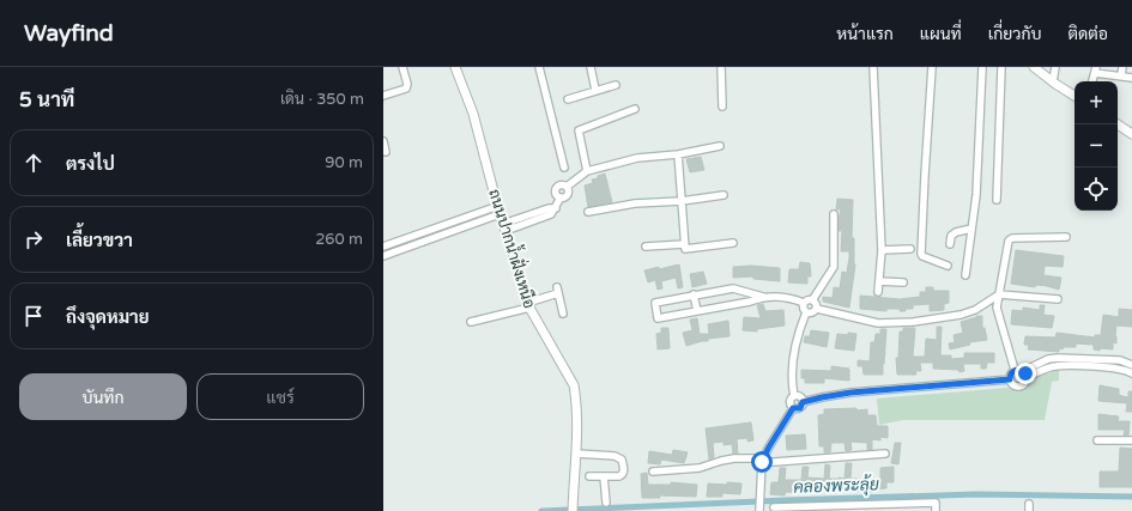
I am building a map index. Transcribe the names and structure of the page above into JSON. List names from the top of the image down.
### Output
{
  "streets": {
    "street": ["ถนนปากน้ำฝั่งเหนือ"]
  },
  "water": ["คลองพระลุ้ย"],
  "page": {
    "header": "Wayfind",
    "nav": [
      "หน้าแรก",
      "แผนที่",
      "เกี่ยวกับ",
      "ติดต่อ"
    ],
    "heading": ["5 นาที", "เดิน · 350 m"],
    "map_buttons": ["+", "−"],
    "list": [
      ["ตรงไป", "90 m"],
      ["เลี้ยวขวา", "260 m"],
      "ถึงจุดหมาย"
    ],
    "buttons": ["บันทึก", "แชร์"]
  }
}
